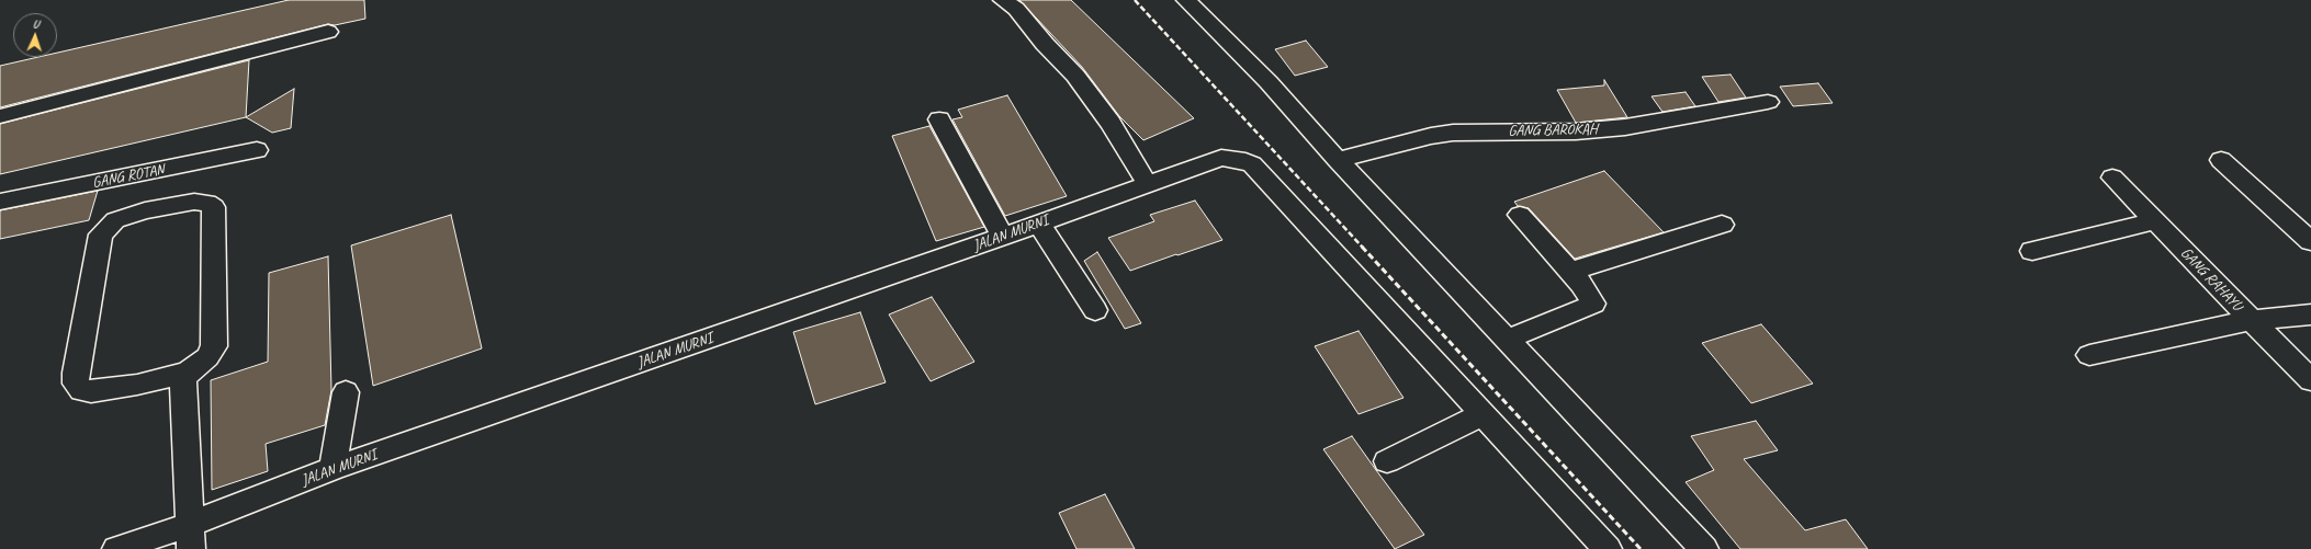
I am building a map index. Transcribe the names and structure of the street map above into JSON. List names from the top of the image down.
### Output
{
  "streets": {
    "street": [
      "GANG BAROKAH",
      "GANG ROTAN",
      "JALAN MURNI",
      "GANG RAHAYU"
    ]
  },
  "north": "top"
}
